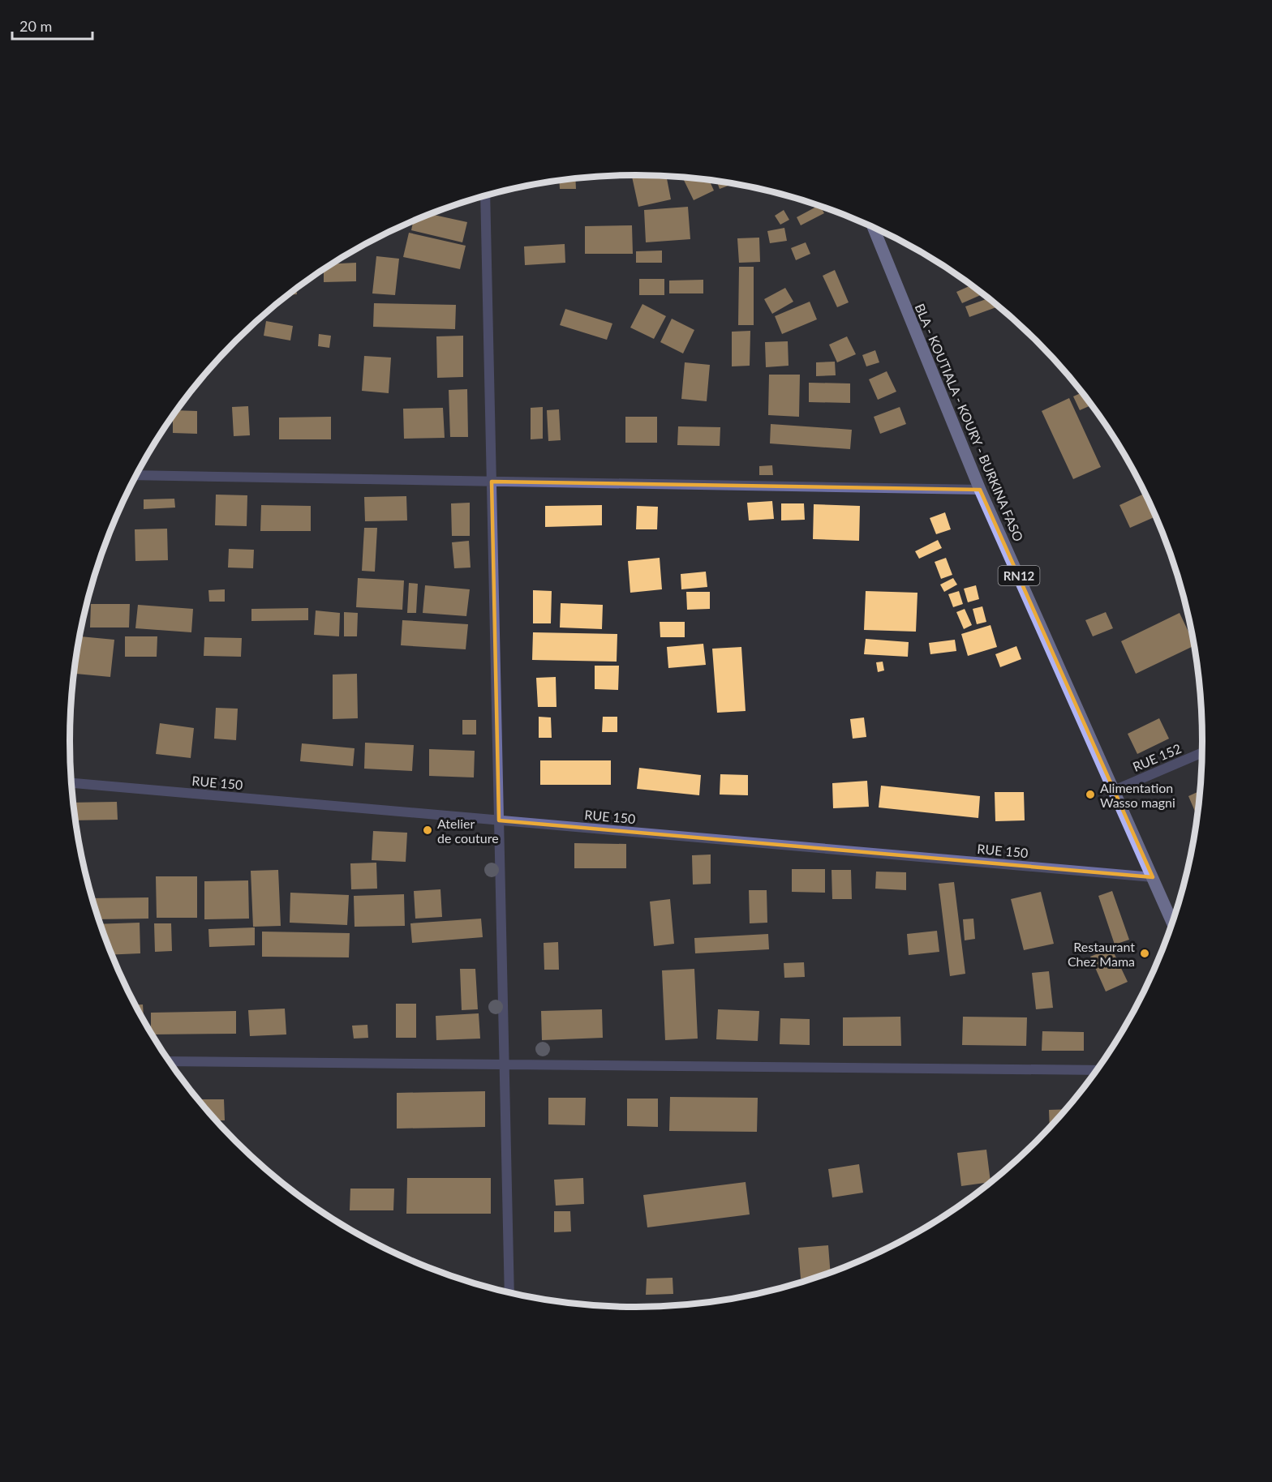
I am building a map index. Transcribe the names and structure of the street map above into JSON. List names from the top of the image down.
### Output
{
  "streets": {
    "main road": ["BLA - KOUTIALA - KOURY - BURKINA FASO", "RN12"],
    "street": ["RUE 152", "RUE 150"]
  },
  "crossings": [
    ["BLA - KOUTIALA - KOURY - BURKINA FASO", "RUE 152"],
    ["BLA - KOUTIALA - KOURY - BURKINA FASO", "RUE 150"]
  ],
  "places": ["Alimentation Wasso magni", "Atelier de couture", "Restaurant Chez Mama"],
  "scale_bar": "20 m"
}
